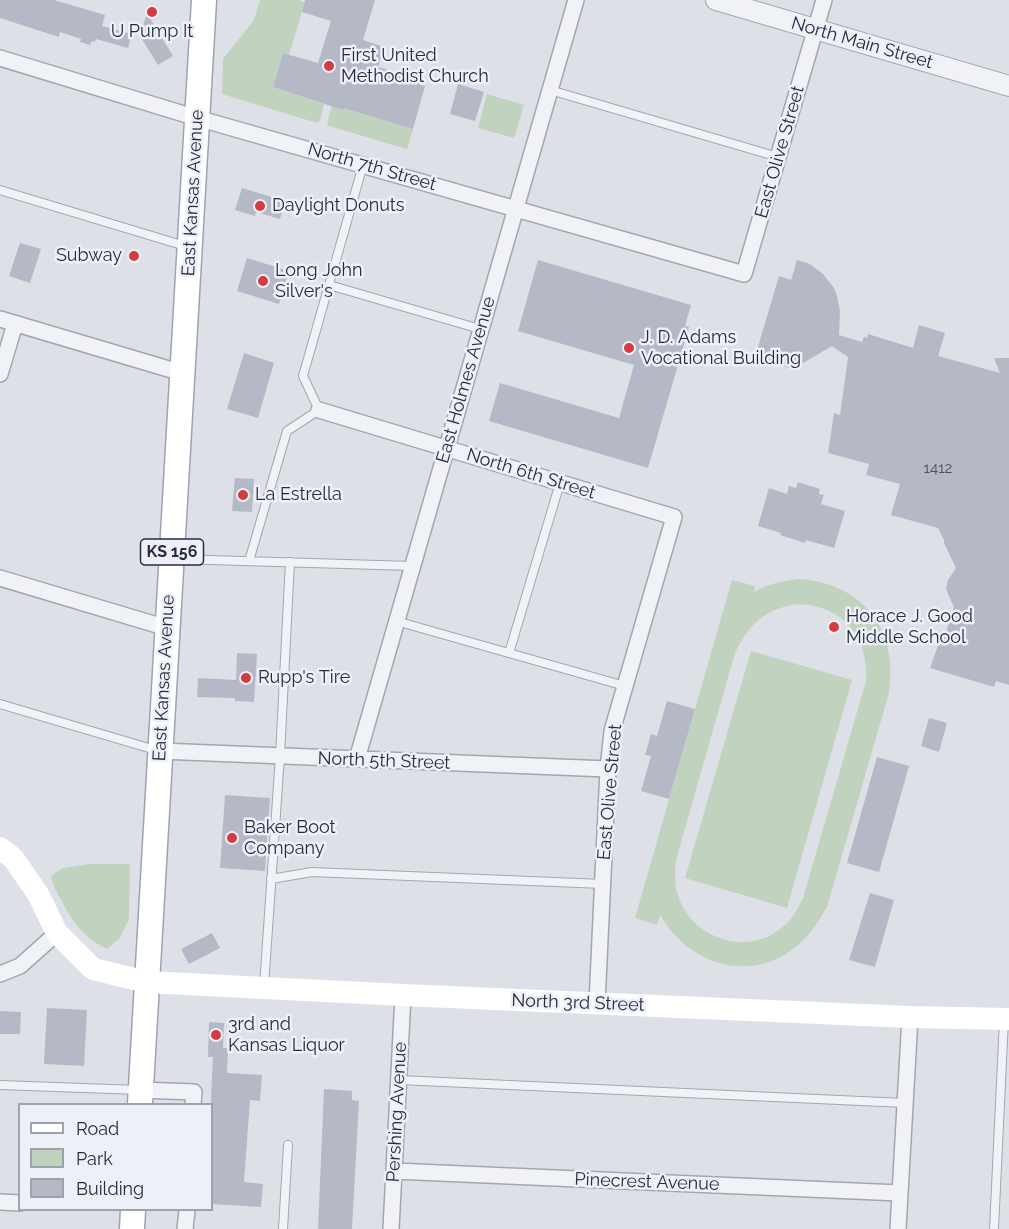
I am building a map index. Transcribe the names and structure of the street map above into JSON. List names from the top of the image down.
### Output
{
  "streets": {
    "main road": ["East Kansas Avenue", "KS 156", "North 3rd Street"],
    "street": [
      "North Main Street",
      "East Olive Street",
      "North 7th Street",
      "East Holmes Avenue",
      "North 6th Street",
      "North 5th Street",
      "Pershing Avenue",
      "Pinecrest Avenue"
    ]
  },
  "crossings": [
    ["North Main Street", "East Olive Street"],
    ["East Olive Street", "North 7th Street"],
    ["East Olive Street", "North 6th Street"],
    ["East Olive Street", "North 5th Street"],
    ["East Olive Street", "North 3rd Street"],
    ["North 7th Street", "East Kansas Avenue"],
    ["North 7th Street", "East Holmes Avenue"],
    ["East Kansas Avenue", "North 5th Street"],
    ["East Kansas Avenue", "North 3rd Street"],
    ["East Holmes Avenue", "North 6th Street"],
    ["East Holmes Avenue", "North 5th Street"],
    ["North 3rd Street", "Pershing Avenue"],
    ["Pershing Avenue", "Pinecrest Avenue"]
  ],
  "places": [
    "U Pump It",
    "First United Methodist Church",
    "Daylight Donuts",
    "Subway",
    "Long John Silver's",
    "J. D. Adams Vocational Building",
    "La Estrella",
    "Horace J. Good Middle School",
    "Rupp's Tire",
    "Baker Boot Company",
    "3rd and Kansas Liquor"
  ],
  "house_numbers": ["1412"],
  "legend": ["Road", "Park", "Building"]
}
